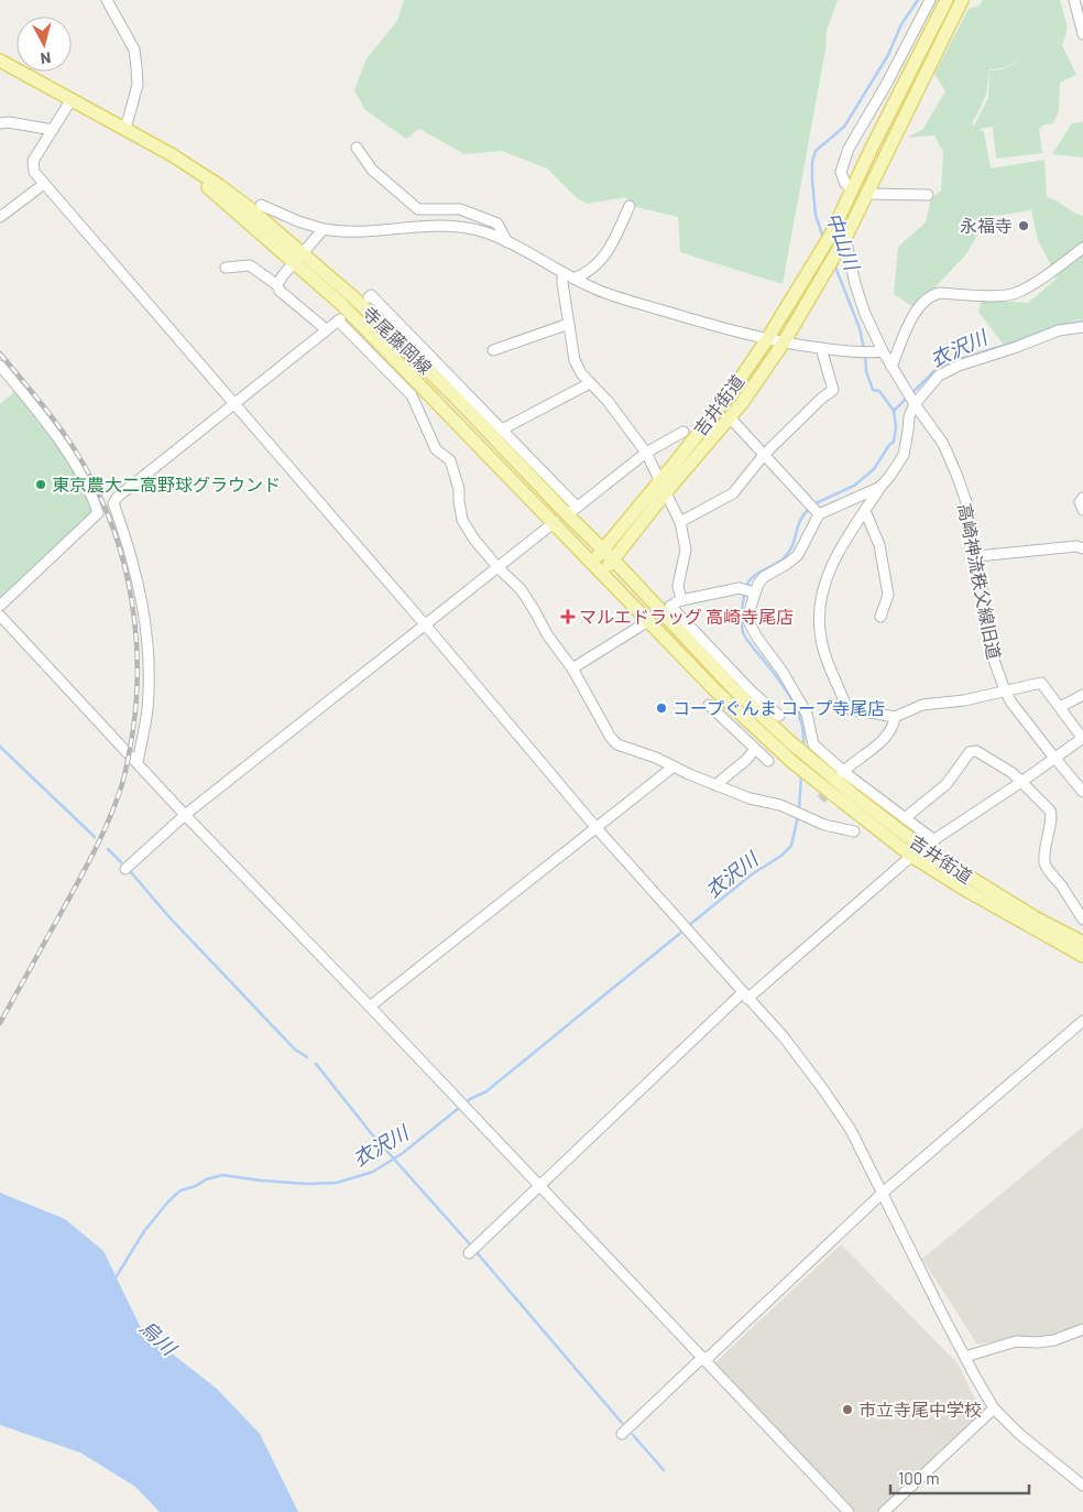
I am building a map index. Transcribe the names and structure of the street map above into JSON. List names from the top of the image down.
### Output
{
  "streets": {
    "main road": ["寺尾藤岡線", "吉井街道"],
    "street": ["高崎神流秩父線旧道"]
  },
  "crossings": [
    ["寺尾藤岡線", "吉井街道"],
    ["吉井街道", "高崎神流秩父線旧道"]
  ],
  "water": ["中山川", "衣沢川", "烏川"],
  "places": {
    "other": [
      "永福寺",
      "東京農大二高野球グラウンド",
      "コープぐんま コープ寺尾店",
      "市立寺尾中学校"
    ],
    "health": ["マルエドラッグ 高崎寺尾店"]
  },
  "scale_bar": "100 m",
  "north": "bottom"
}
